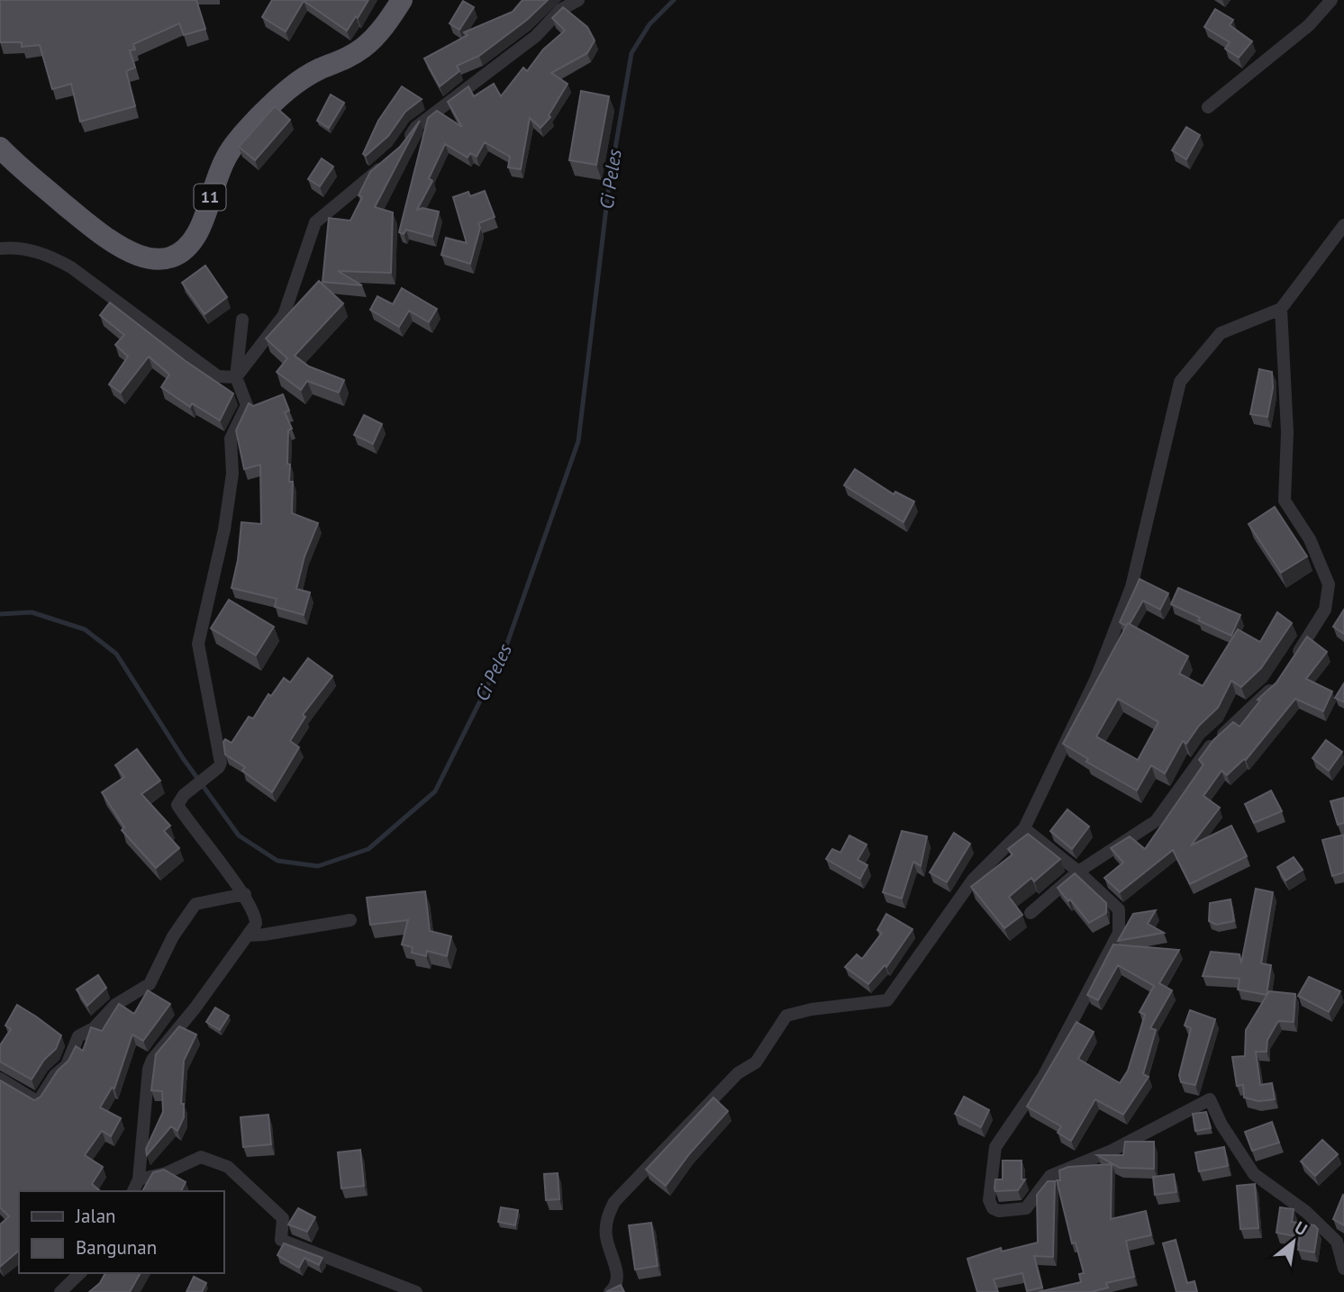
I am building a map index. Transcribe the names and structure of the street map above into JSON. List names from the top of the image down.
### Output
{
  "streets": {
    "highway": ["11"]
  },
  "water": ["Ci Peles"],
  "legend": ["Jalan", "Bangunan"],
  "north": "top right"
}
